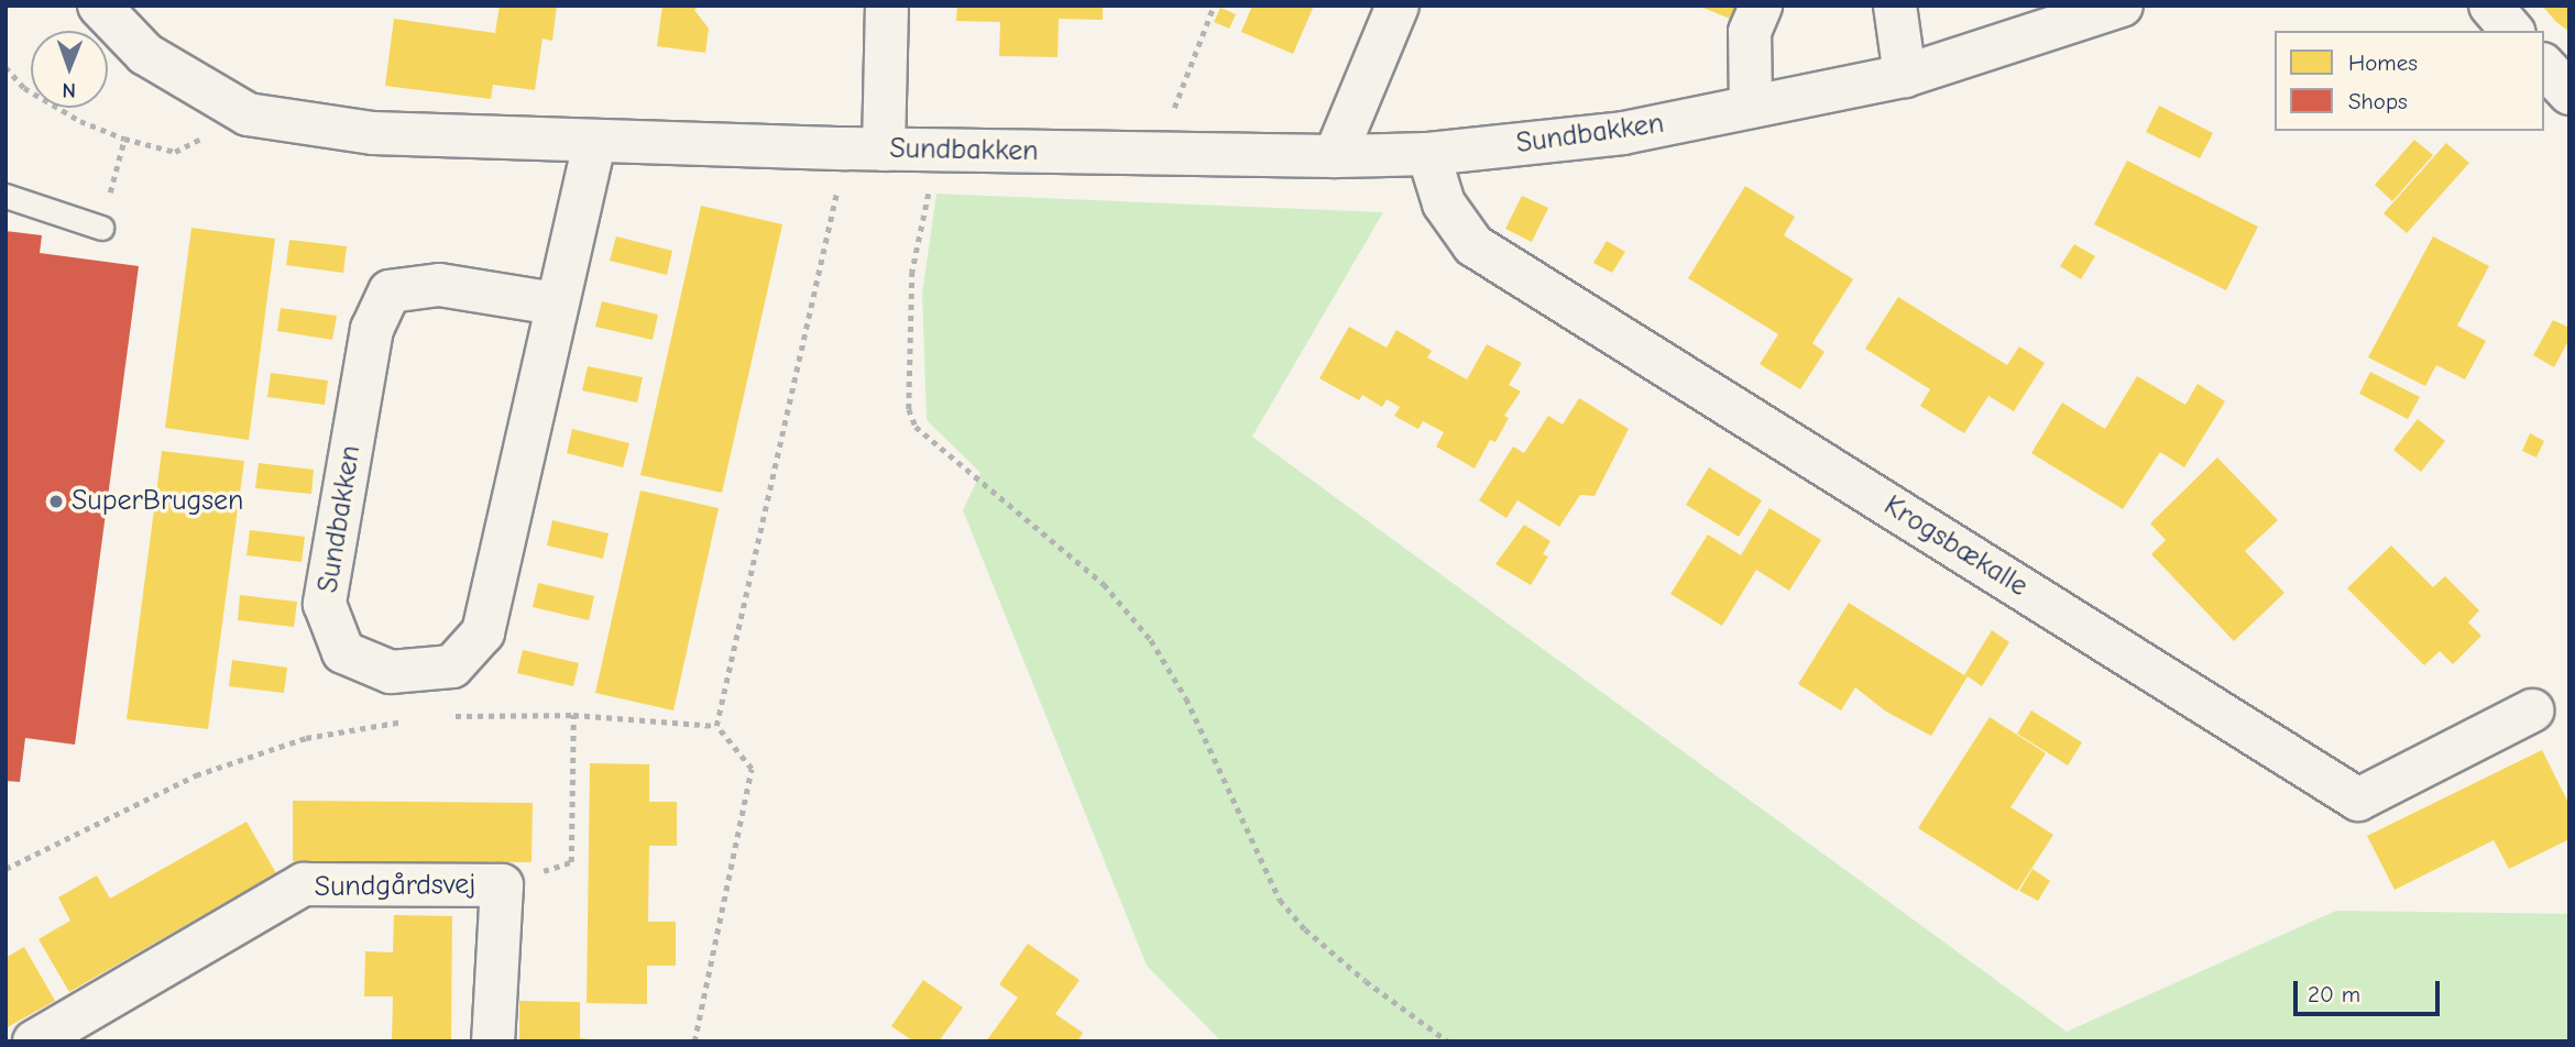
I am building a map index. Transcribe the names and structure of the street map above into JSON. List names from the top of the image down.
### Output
{
  "streets": {
    "street": ["Sundbakken", "Krogsbækalle", "Sundgårdsvej"]
  },
  "crossings": [
    ["Sundbakken", "Krogsbækalle"]
  ],
  "places": ["SuperBrugsen"],
  "legend": ["Homes", "Shops"],
  "scale_bar": "20 m",
  "north": "bottom"
}
